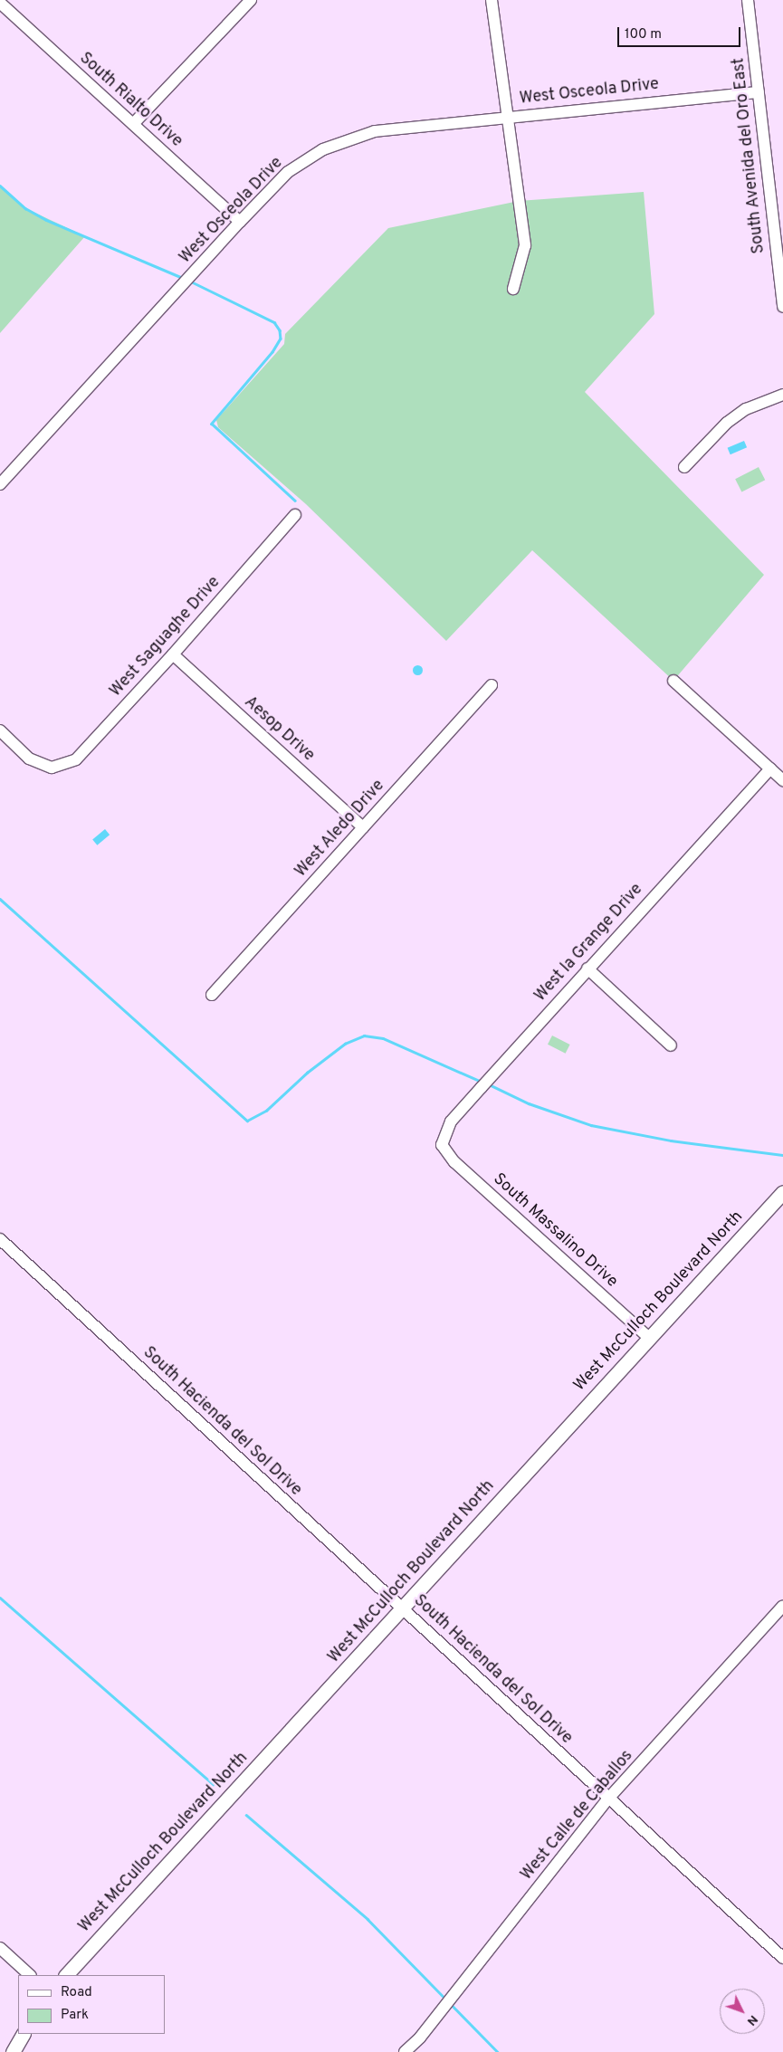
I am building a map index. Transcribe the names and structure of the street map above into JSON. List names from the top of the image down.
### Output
{
  "streets": {
    "main road": ["West McCulloch Boulevard North"],
    "street": [
      "West Osceola Drive",
      "South Rialto Drive",
      "South Avenida del Oro East",
      "West Saguaghe Drive",
      "Aesop Drive",
      "West Aledo Drive",
      "West la Grange Drive",
      "South Massalino Drive",
      "South Hacienda del Sol Drive",
      "West Calle de Caballos"
    ]
  },
  "crossings": [
    ["West Osceola Drive", "South Rialto Drive"],
    ["West Osceola Drive", "South Avenida del Oro East"],
    ["West Saguaghe Drive", "Aesop Drive"],
    ["Aesop Drive", "West Aledo Drive"],
    ["West la Grange Drive", "South Massalino Drive"],
    ["South Massalino Drive", "West McCulloch Boulevard North"],
    ["West McCulloch Boulevard North", "South Hacienda del Sol Drive"],
    ["South Hacienda del Sol Drive", "West Calle de Caballos"]
  ],
  "legend": ["Road", "Park"],
  "scale_bar": "100 m",
  "north": "bottom right"
}
